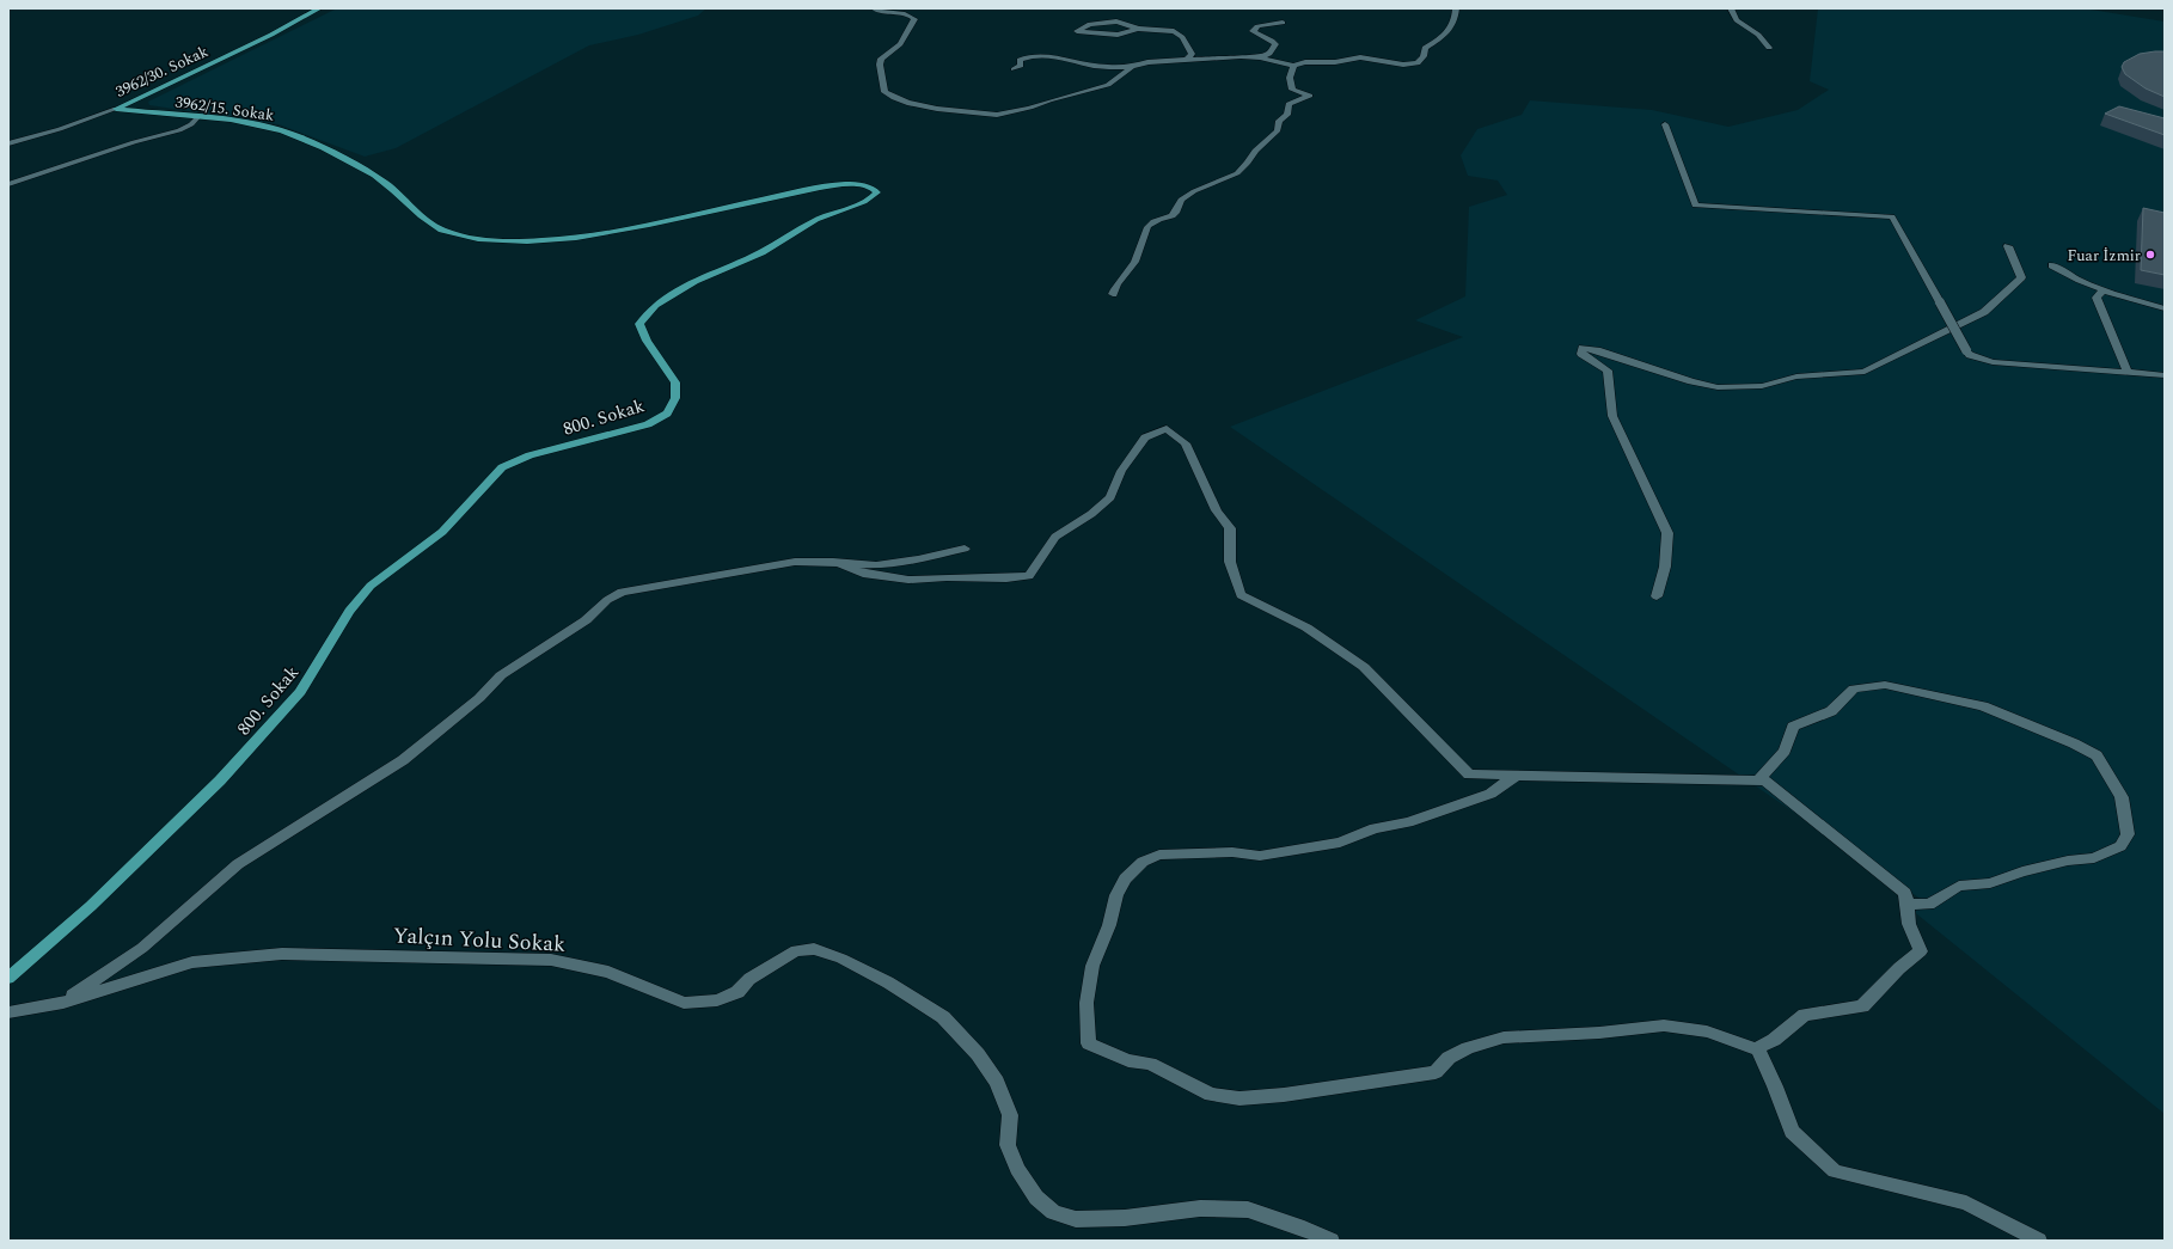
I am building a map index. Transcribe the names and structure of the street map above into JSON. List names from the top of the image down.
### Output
{
  "streets": {
    "main road": ["3962/30. Sokak", "3962/15. Sokak", "800. Sokak"],
    "street": ["Yalçın Yolu Sokak"]
  },
  "crossings": [
    ["3962/30. Sokak", "3962/15. Sokak"],
    ["3962/15. Sokak", "800. Sokak"]
  ],
  "places": ["Fuar İzmir"]
}
